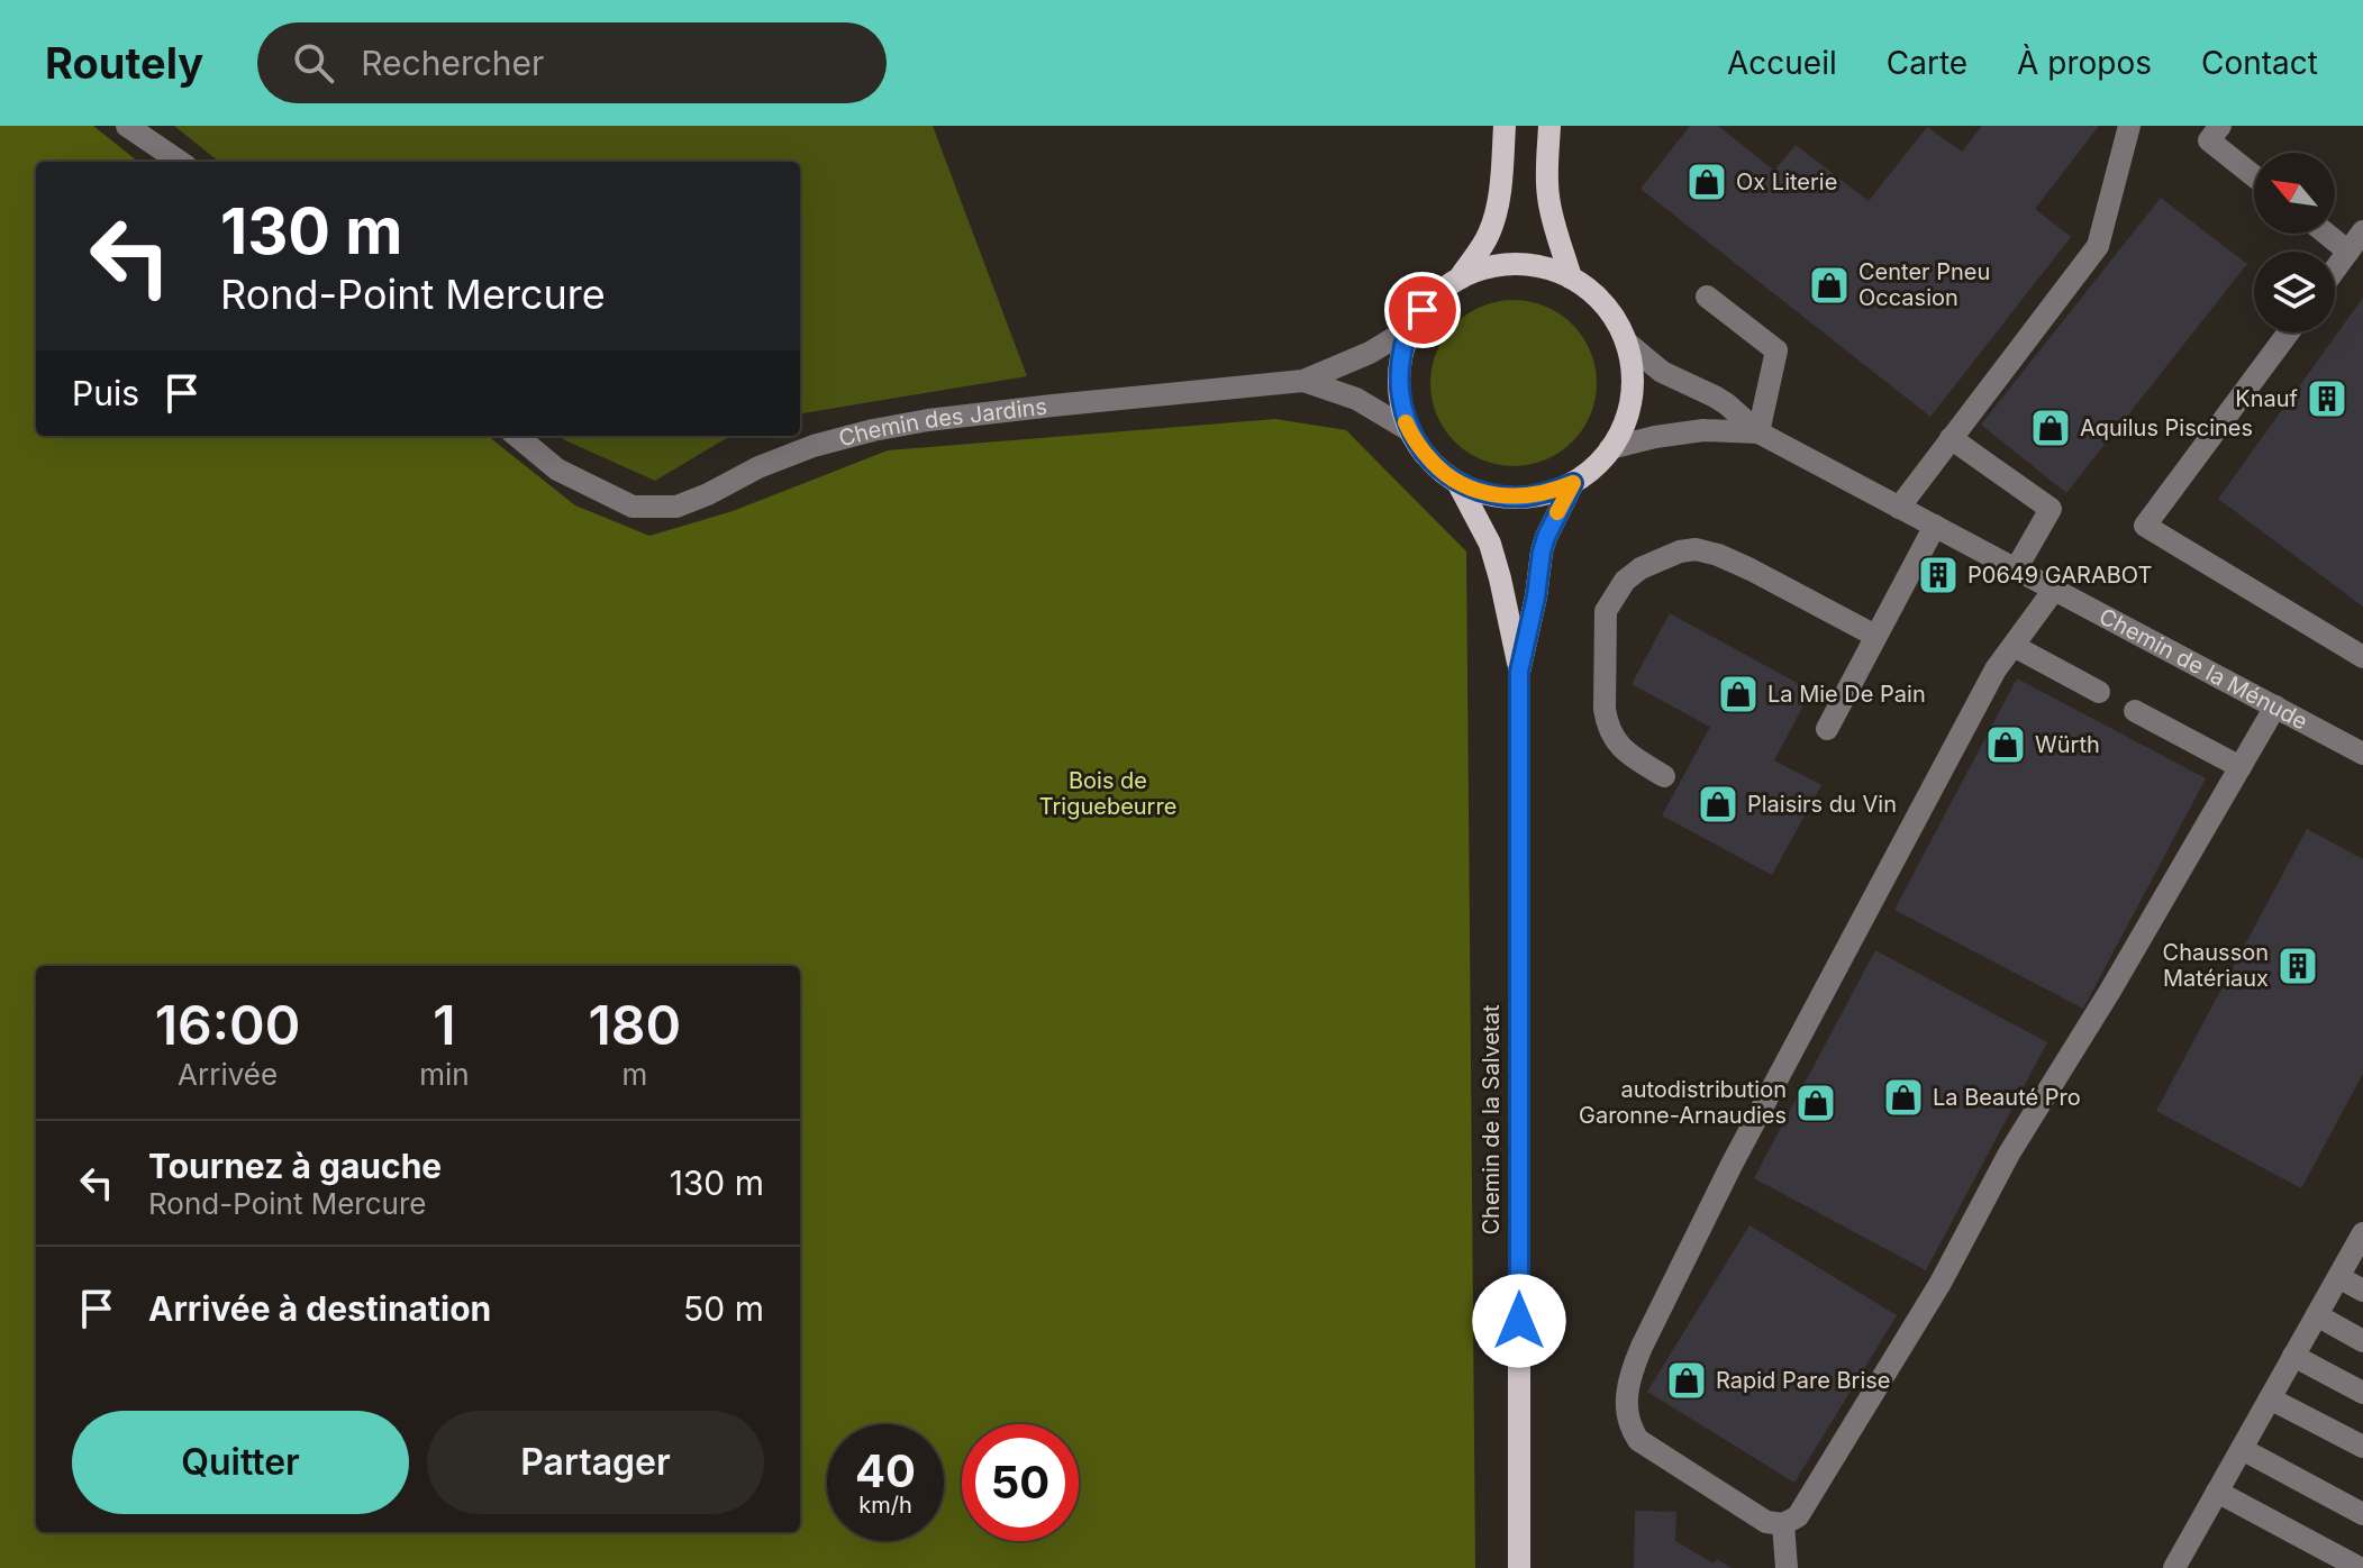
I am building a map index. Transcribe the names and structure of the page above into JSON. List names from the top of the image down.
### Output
{
  "streets": {
    "main road": ["Chemin de la Salvetat"],
    "street": ["Chemin des Jardins", "Chemin de la Ménude"]
  },
  "crossings": [
    ["Chemin des Jardins", "Chemin de la Ménude"],
    ["Chemin des Jardins", "Chemin de la Salvetat"],
    ["Chemin de la Ménude", "Chemin de la Salvetat"]
  ],
  "parks": ["Bois de Triguebeurre"],
  "places": {
    "shop": [
      "Ox Literie",
      "Center Pneu Occasion",
      "Aquilus Piscines",
      "La Mie De Pain",
      "Würth",
      "Plaisirs du Vin",
      "La Beauté Pro",
      "autodistribution Garonne-Arnaudies",
      "Rapid Pare Brise"
    ],
    "building": ["Knauf", "P0649 GARABOT", "Chausson Matériaux"]
  },
  "north": "top left",
  "page": {
    "header": "Routely",
    "search": "Rechercher",
    "nav": [
      "Accueil",
      "Carte",
      "À propos",
      "Contact"
    ],
    "turn": ["130 m", "Rond-Point Mercure"],
    "then": "Puis",
    "eta": [
      "16:00",
      "Arrivée",
      "1",
      "min",
      "180",
      "m"
    ],
    "list": [
      {
        "name": "Tournez à gauche",
        "note": "Rond-Point Mercure",
        "value": "130 m"
      },
      {
        "name": "Arrivée à destination",
        "value": "50 m"
      }
    ],
    "buttons": ["Quitter", "Partager"],
    "speed": "40 km/h",
    "limit": "50"
  }
}
